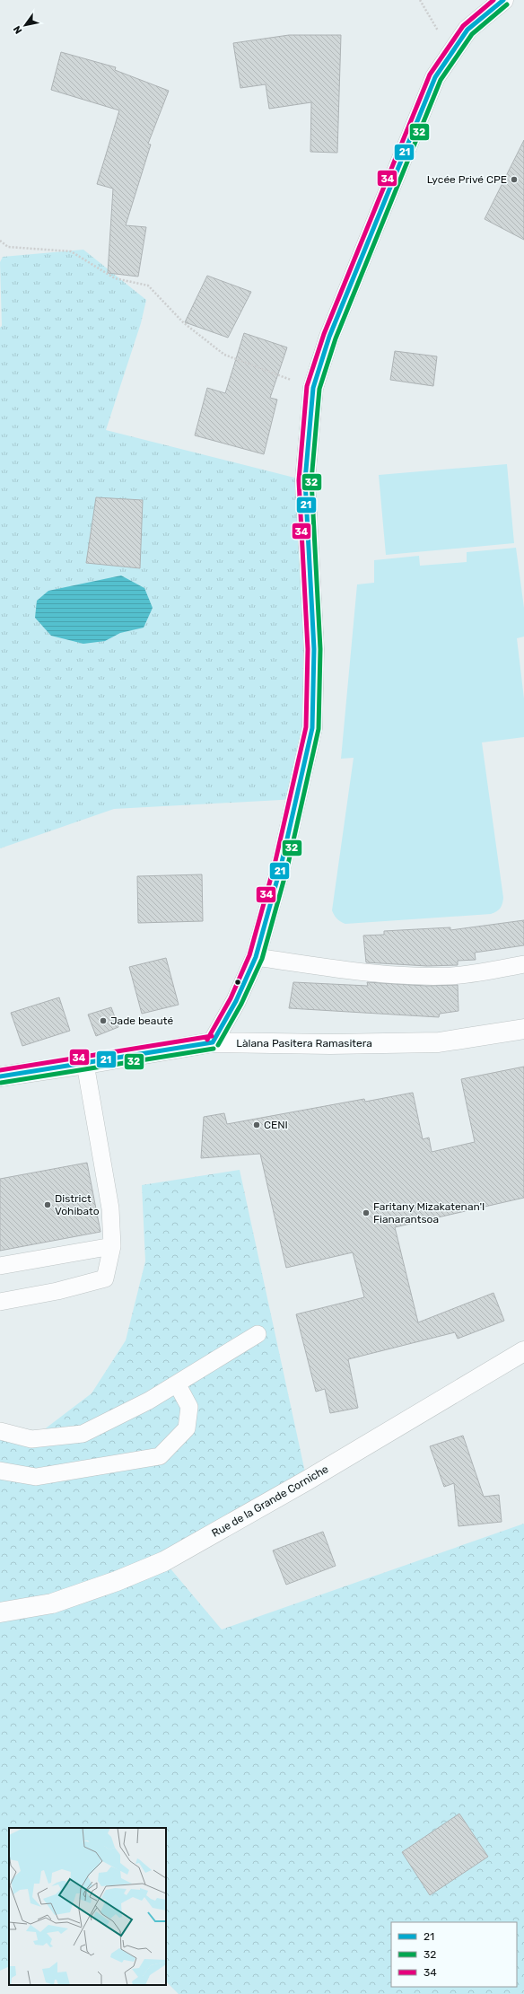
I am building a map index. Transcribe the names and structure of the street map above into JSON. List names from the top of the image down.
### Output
{
  "streets": {
    "street": ["Làlana Pasitera Ramasitera", "Rue de la Grande Corniche"]
  },
  "places": [
    "Lycée Privé CPE",
    "Jade beauté",
    "CENI",
    "District Vohibato",
    "Faritany Mizakatenan'I Fianarantsoa"
  ],
  "lines": ["transit line 21", "transit line 34", "transit line 32"],
  "legend": ["21", "32", "34"],
  "north": "bottom left"
}
